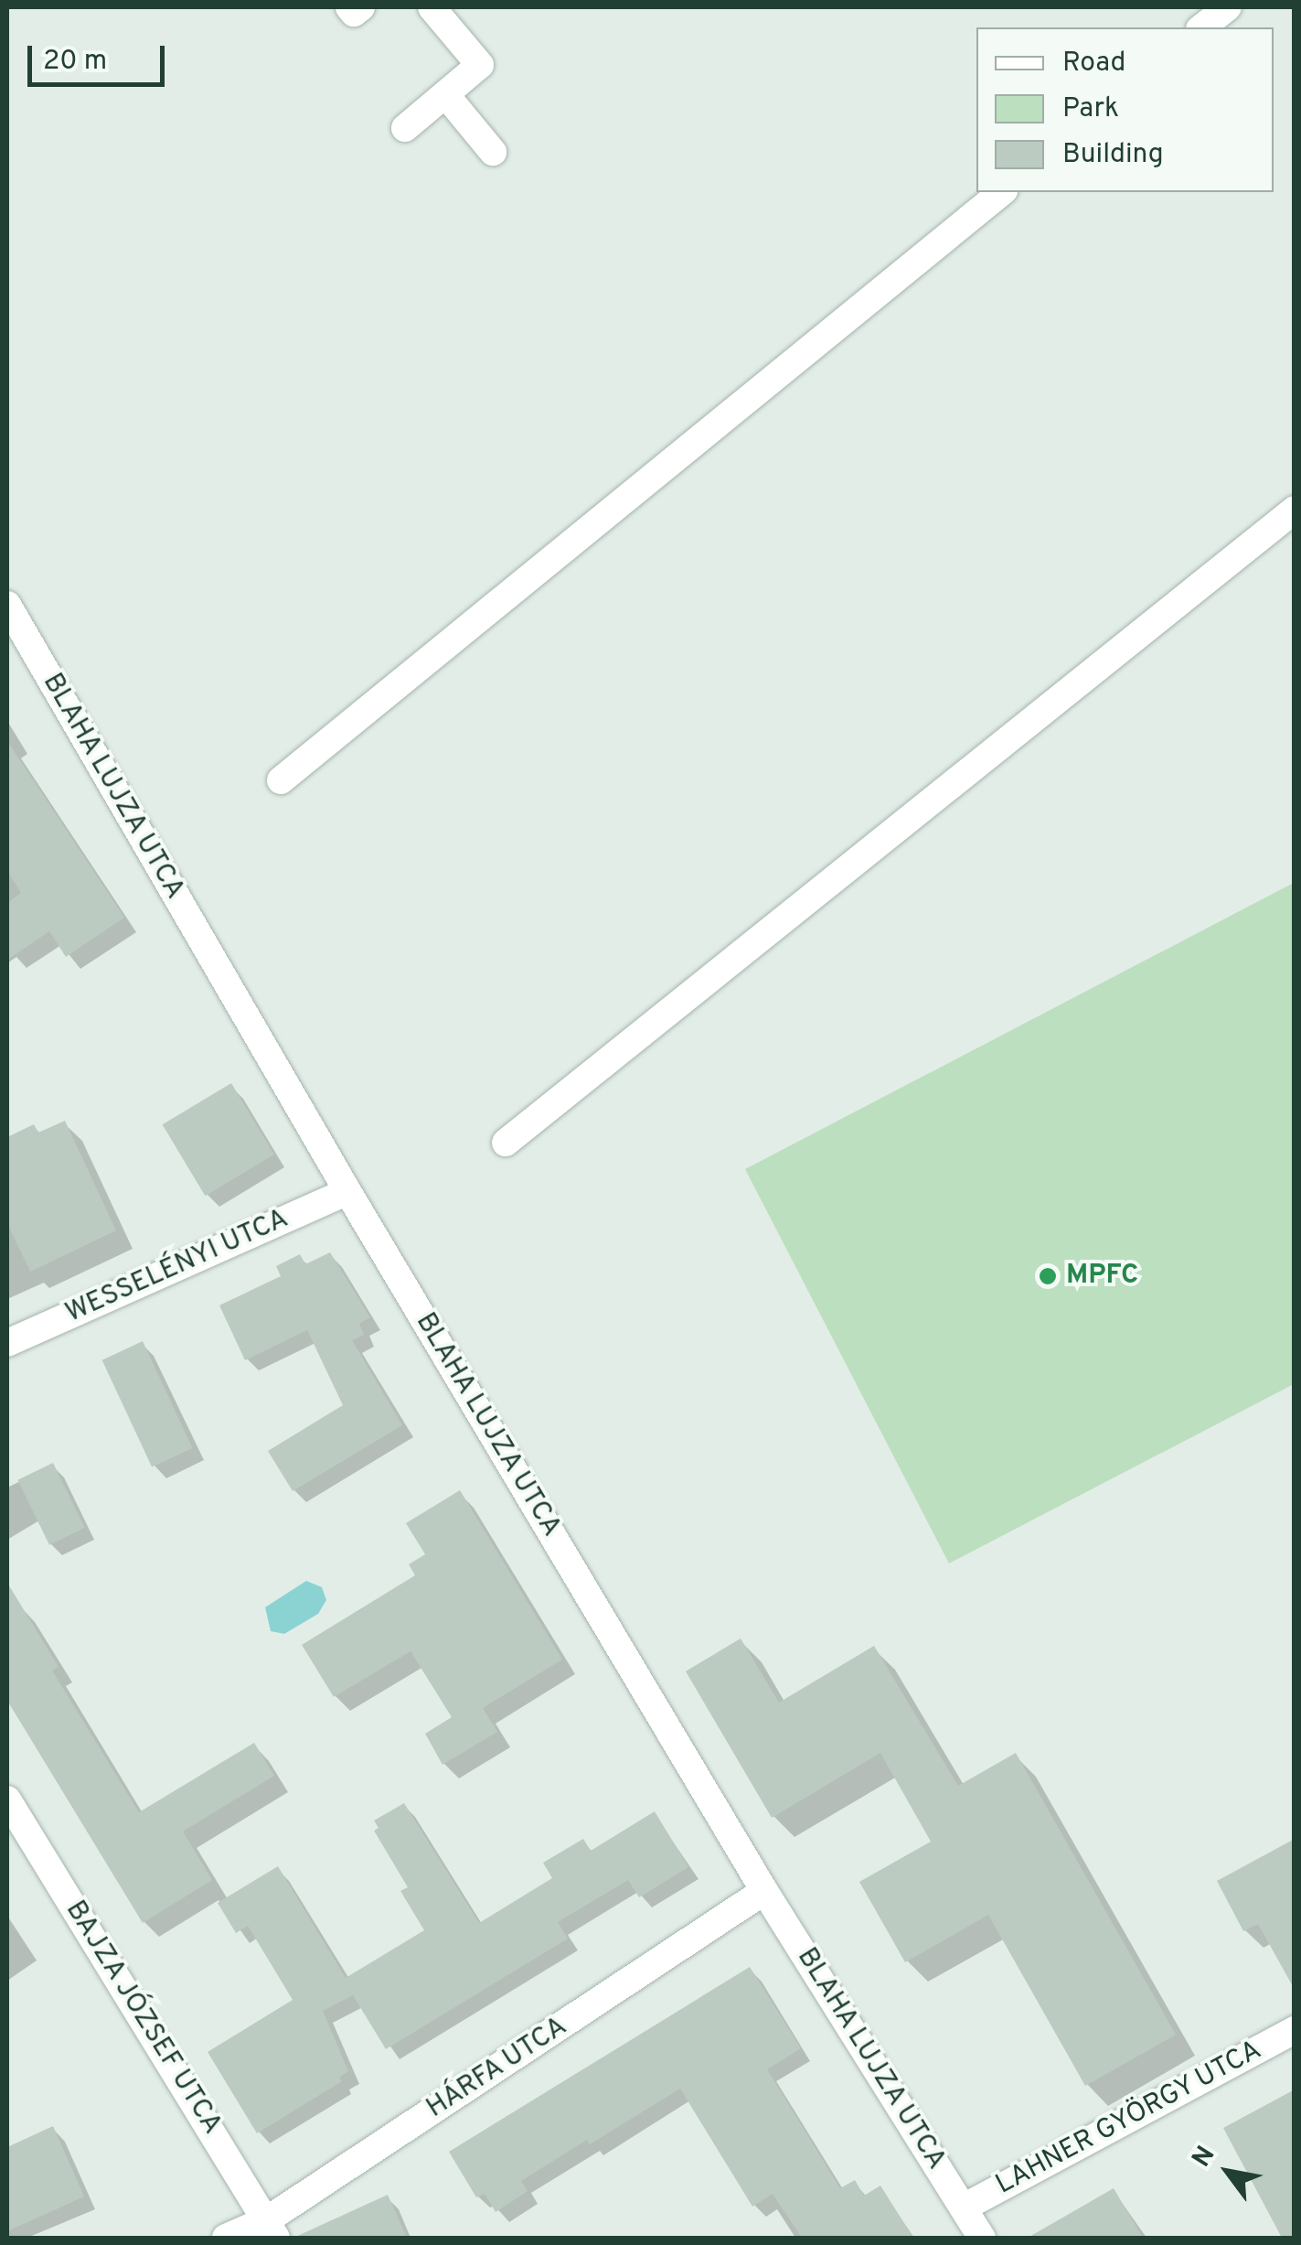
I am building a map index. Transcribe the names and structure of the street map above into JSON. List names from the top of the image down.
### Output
{
  "streets": {
    "street": [
      "BLAHA LUJZA UTCA",
      "WESSELÉNYI UTCA",
      "BAJZA JÓZSEF UTCA",
      "HÁRFA UTCA",
      "LAHNER GYÖRGY UTCA"
    ]
  },
  "crossings": [
    ["BLAHA LUJZA UTCA", "WESSELÉNYI UTCA"],
    ["BLAHA LUJZA UTCA", "HÁRFA UTCA"],
    ["BLAHA LUJZA UTCA", "LAHNER GYÖRGY UTCA"],
    ["BAJZA JÓZSEF UTCA", "HÁRFA UTCA"]
  ],
  "places": ["MPFC"],
  "legend": ["Road", "Park", "Building"],
  "scale_bar": "20 m",
  "north": "top left"
}
